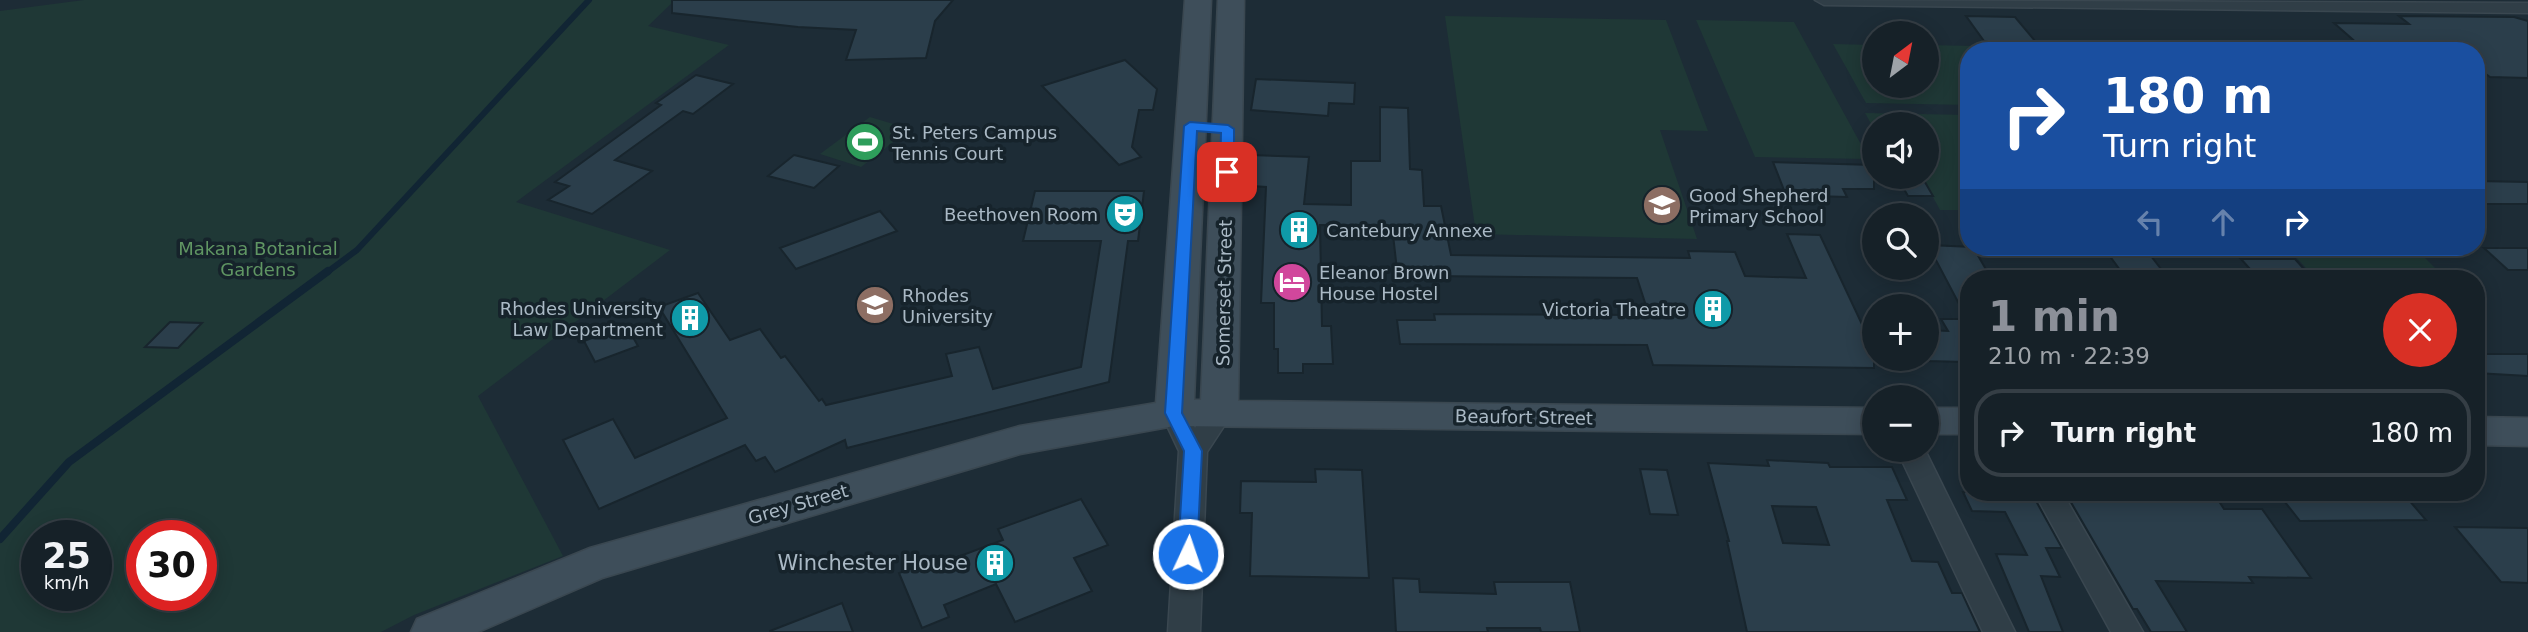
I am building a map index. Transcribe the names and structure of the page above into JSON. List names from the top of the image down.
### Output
{
  "streets": {
    "main road": ["Somerset Street", "Beaufort Street", "Grey Street"]
  },
  "crossings": [
    ["Somerset Street", "Beaufort Street"],
    ["Beaufort Street", "Grey Street"]
  ],
  "parks": ["Makana Botanical Gardens"],
  "places": {
    "sports": ["St. Peters Campus Tennis Court"],
    "school or university": ["Good Shepherd Primary School", "Rhodes University"],
    "theatre": ["Beethoven Room"],
    "building": [
      "Cantebury Annexe",
      "Victoria Theatre",
      "Rhodes University Law Department",
      "Winchester House"
    ],
    "hotel": ["Eleanor Brown House Hostel"]
  },
  "north": "top right",
  "page": {
    "map_buttons": ["+", "−"],
    "turn": ["180 m", "Turn right"],
    "heading": ["1 min", "210 m · 22:39"],
    "list": [
      {
        "name": "Turn right",
        "value": "180 m"
      }
    ],
    "speed": "25 km/h",
    "limit": "30"
  }
}
